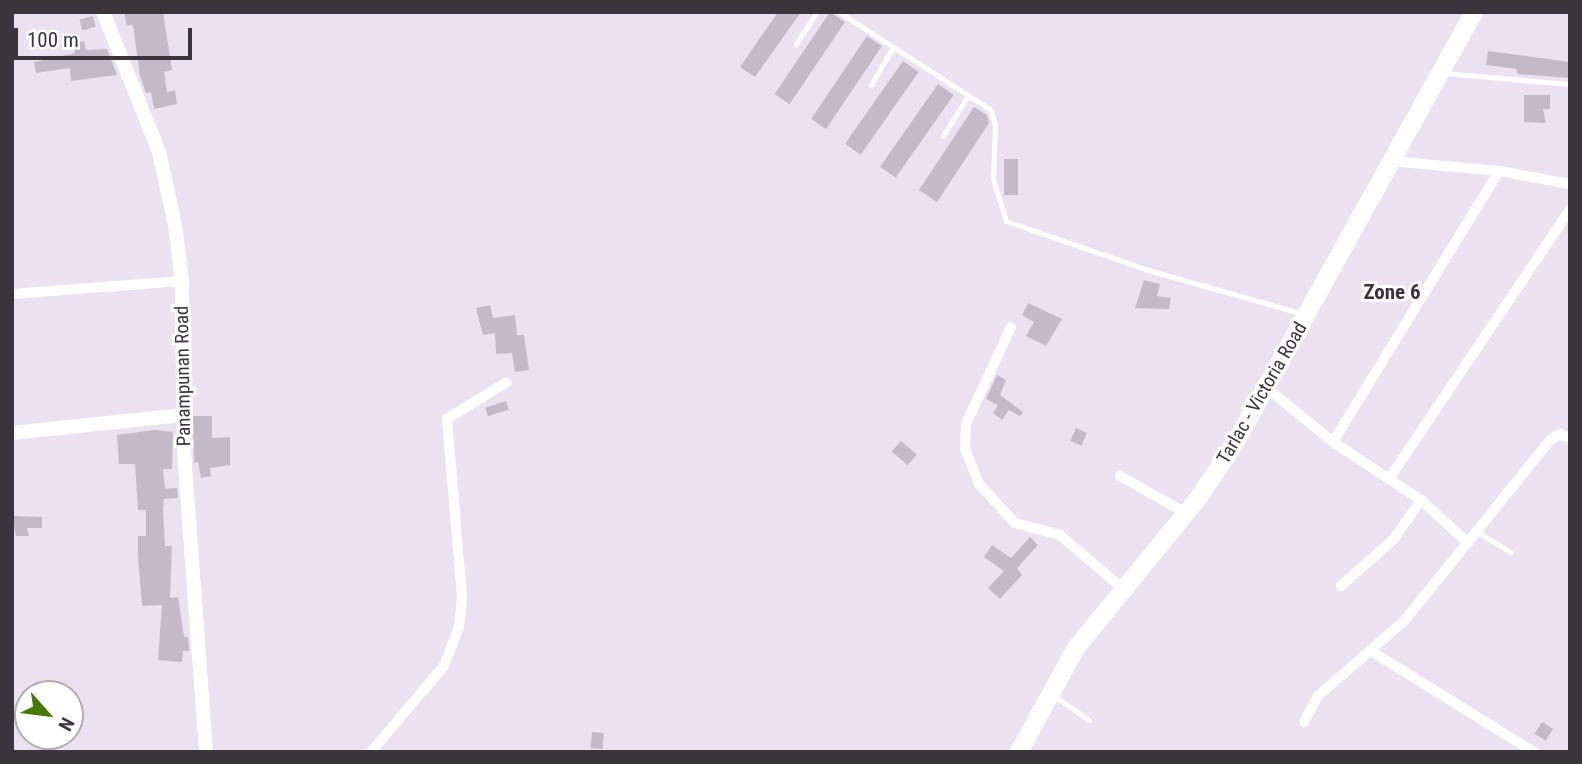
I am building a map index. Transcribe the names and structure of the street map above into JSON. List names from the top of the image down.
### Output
{
  "streets": {
    "main road": ["Tarlac - Victoria Road"],
    "street": ["Panampunan Road"]
  },
  "districts": ["Zone 6"],
  "scale_bar": "100 m",
  "north": "bottom right"
}
